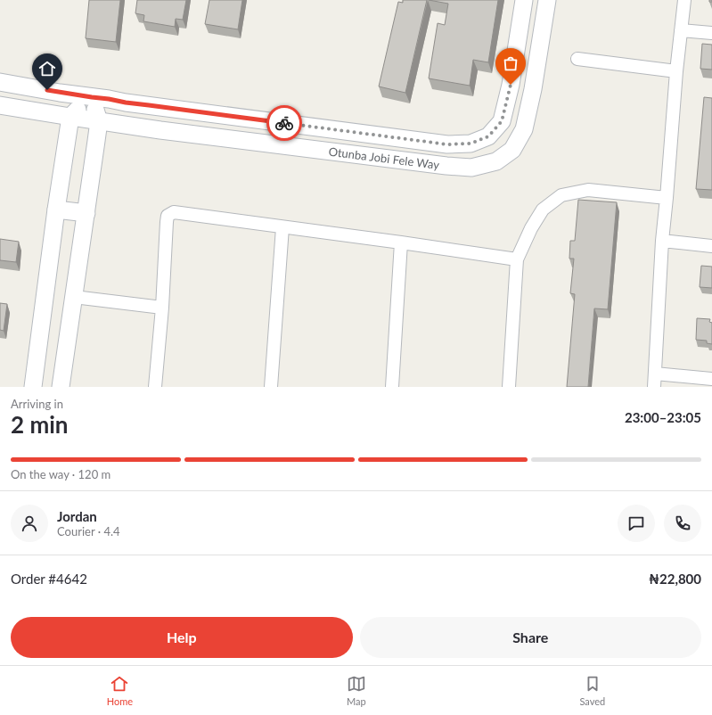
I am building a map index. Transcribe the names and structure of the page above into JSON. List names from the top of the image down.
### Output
{
  "streets": {
    "street": ["Otunba Jobi Fele Way"]
  },
  "page": {
    "heading": ["2 min", "Arriving in", "23:00–23:05"],
    "panel": [
      "Jordan",
      "Courier · 4.4",
      "Order #4642",
      "₦22,800"
    ],
    "bar": "On the way · 120 m",
    "buttons": ["Help", "Share"],
    "tabs": ["Home", "Map", "Saved"]
  }
}
